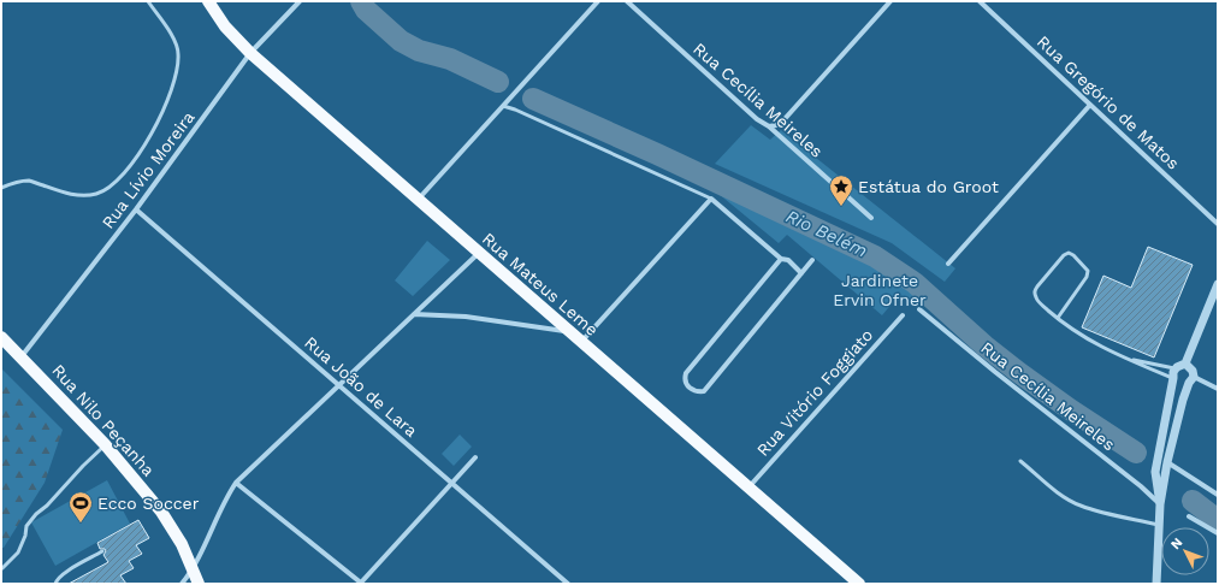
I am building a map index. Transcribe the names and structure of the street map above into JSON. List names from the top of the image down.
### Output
{
  "streets": {
    "main road": ["Rua Mateus Leme", "Rua Nilo Peçanha"],
    "street": [
      "Rua Cecília Meireles",
      "Rua Gregório de Matos",
      "Rua Lívio Moreira",
      "Rua João de Lara",
      "Rua Vitório Foggiato"
    ]
  },
  "crossings": [
    ["Rua Lívio Moreira", "Rua Mateus Leme"],
    ["Rua Lívio Moreira", "Rua João de Lara"],
    ["Rua Lívio Moreira", "Rua Nilo Peçanha"],
    ["Rua Mateus Leme", "Rua Vitório Foggiato"]
  ],
  "water": ["Rio Belém"],
  "parks": ["Jardinete Ervin Ofner"],
  "places": {
    "place": ["Estátua do Groot"],
    "sports": ["Ecco Soccer"]
  },
  "north": "top left"
}
